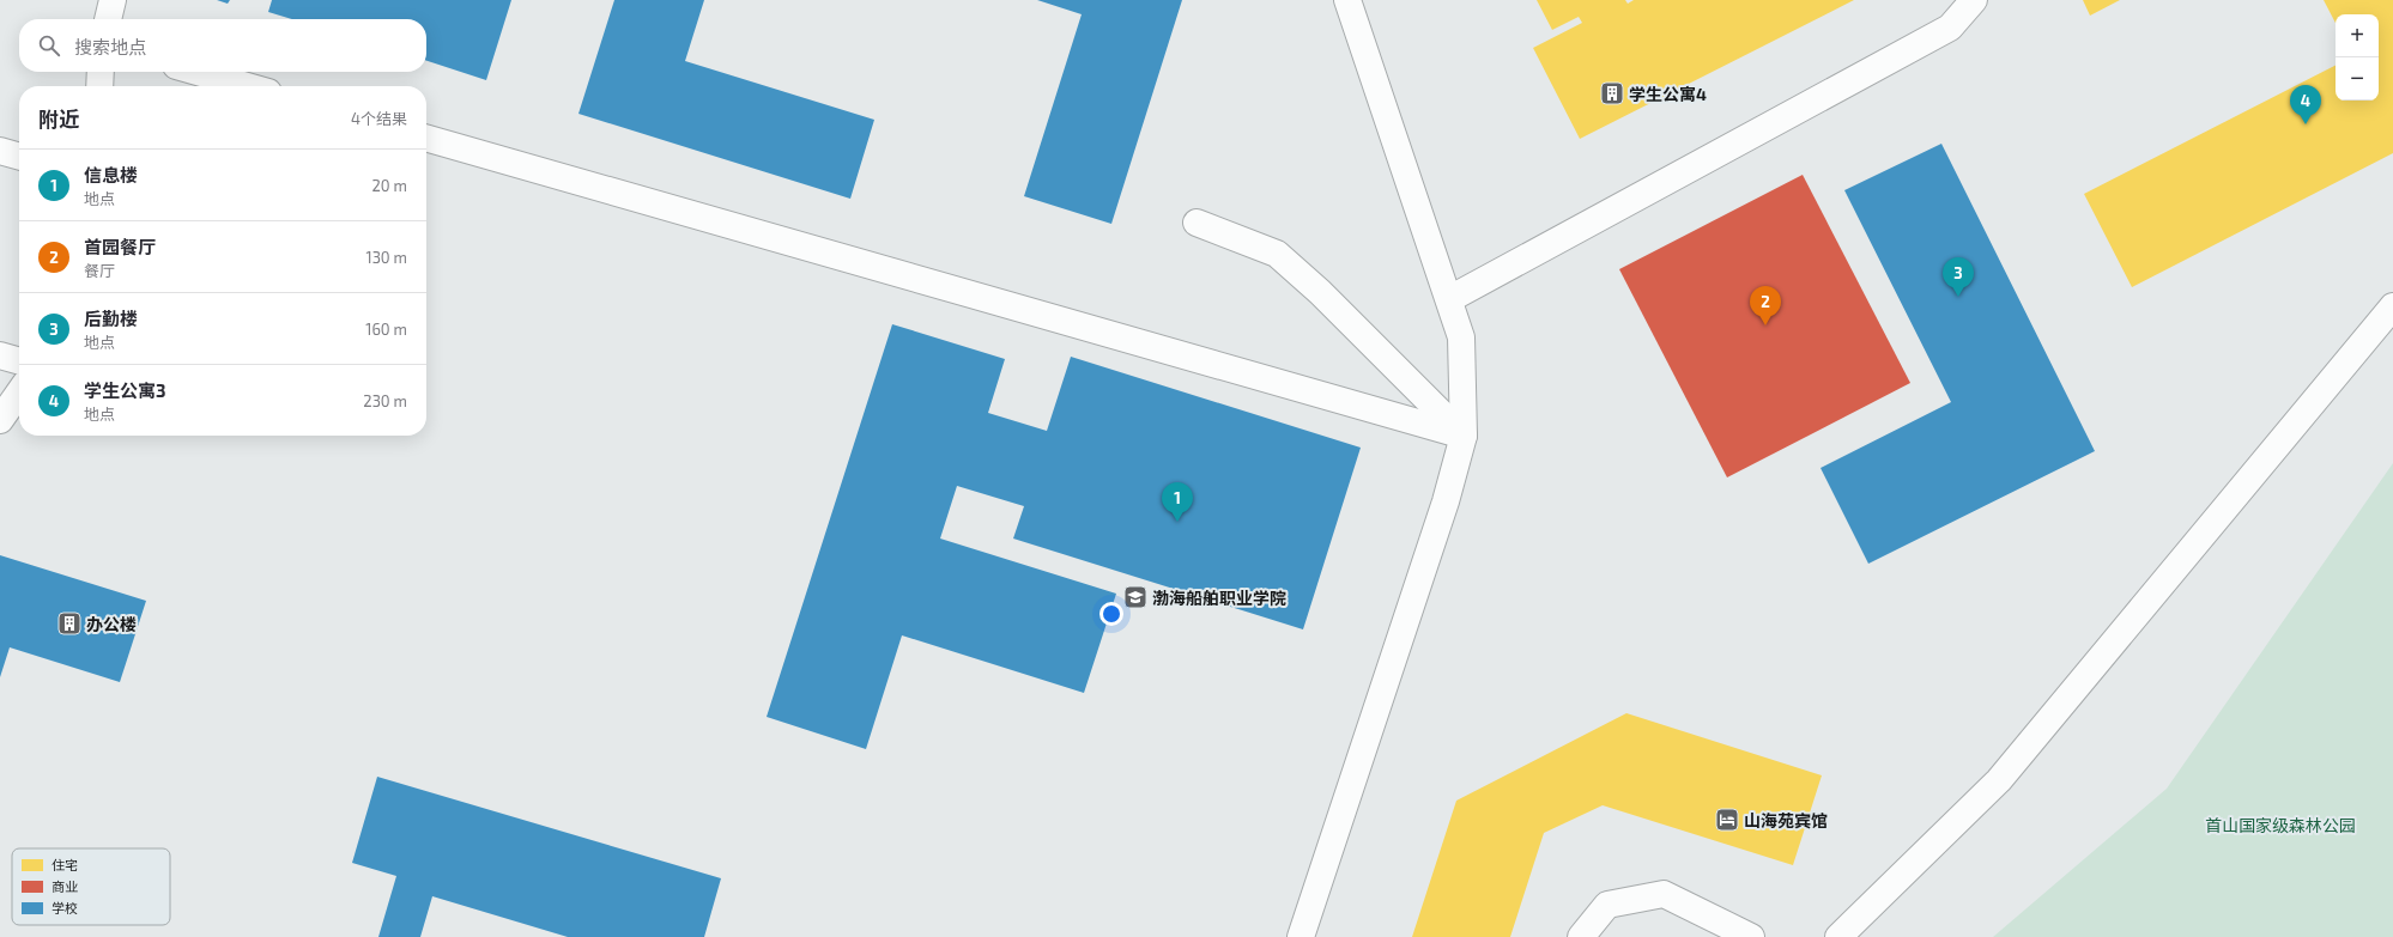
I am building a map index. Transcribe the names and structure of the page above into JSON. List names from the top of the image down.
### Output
{
  "parks": ["首山国家级森林公园"],
  "places": {
    "building": ["学生公寓4", "办公楼"],
    "school or university": ["渤海船舶职业学院"],
    "hotel": ["山海苑宾馆"]
  },
  "legend": ["住宅", "商业", "学校"],
  "page": {
    "map_buttons": ["+", "−"],
    "search": "搜索地点",
    "pins": [
      "4",
      "3",
      "2",
      "1"
    ],
    "heading": ["附近", "4个结果"],
    "list": [
      {
        "mark": "1",
        "name": "信息楼",
        "note": "地点",
        "value": "20 m"
      },
      {
        "mark": "2",
        "name": "首园餐厅",
        "note": "餐厅",
        "value": "130 m"
      },
      {
        "mark": "3",
        "name": "后勤楼",
        "note": "地点",
        "value": "160 m"
      },
      {
        "mark": "4",
        "name": "学生公寓3",
        "note": "地点",
        "value": "230 m"
      }
    ]
  }
}
